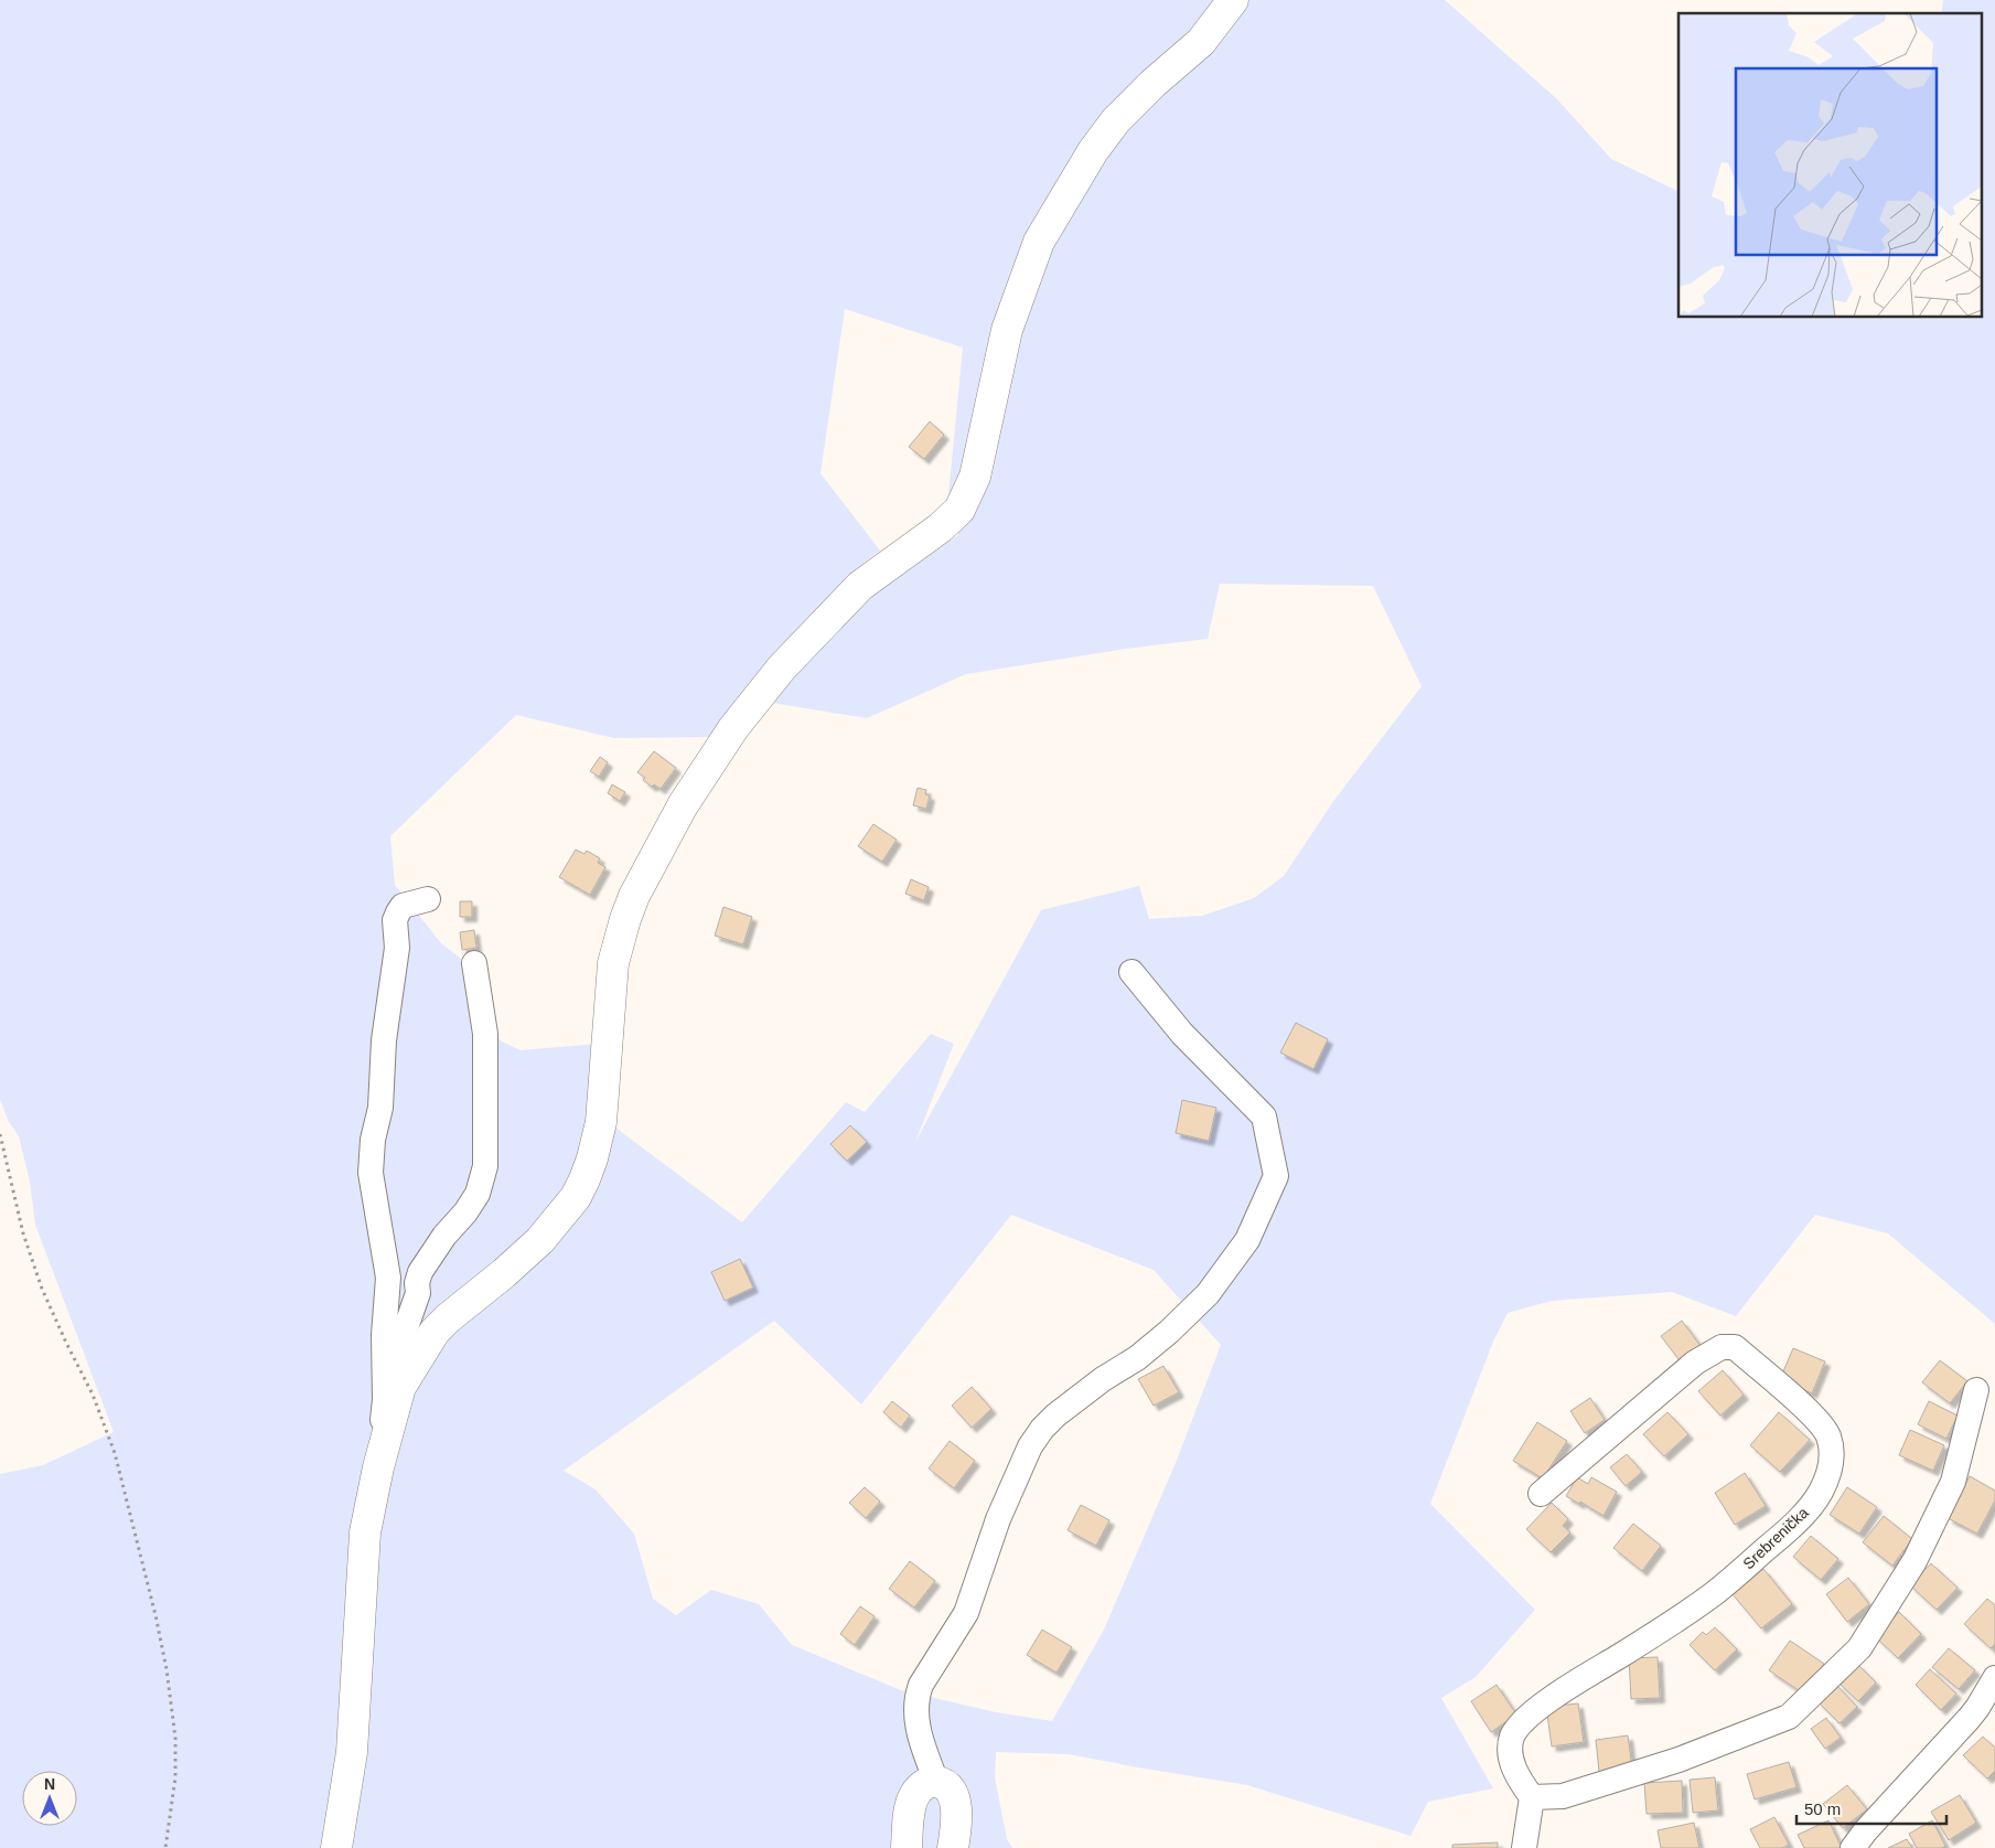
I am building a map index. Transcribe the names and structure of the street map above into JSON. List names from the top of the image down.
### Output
{
  "streets": {
    "street": ["Srebrenička"]
  },
  "scale_bar": "50 m",
  "north": "top"
}
